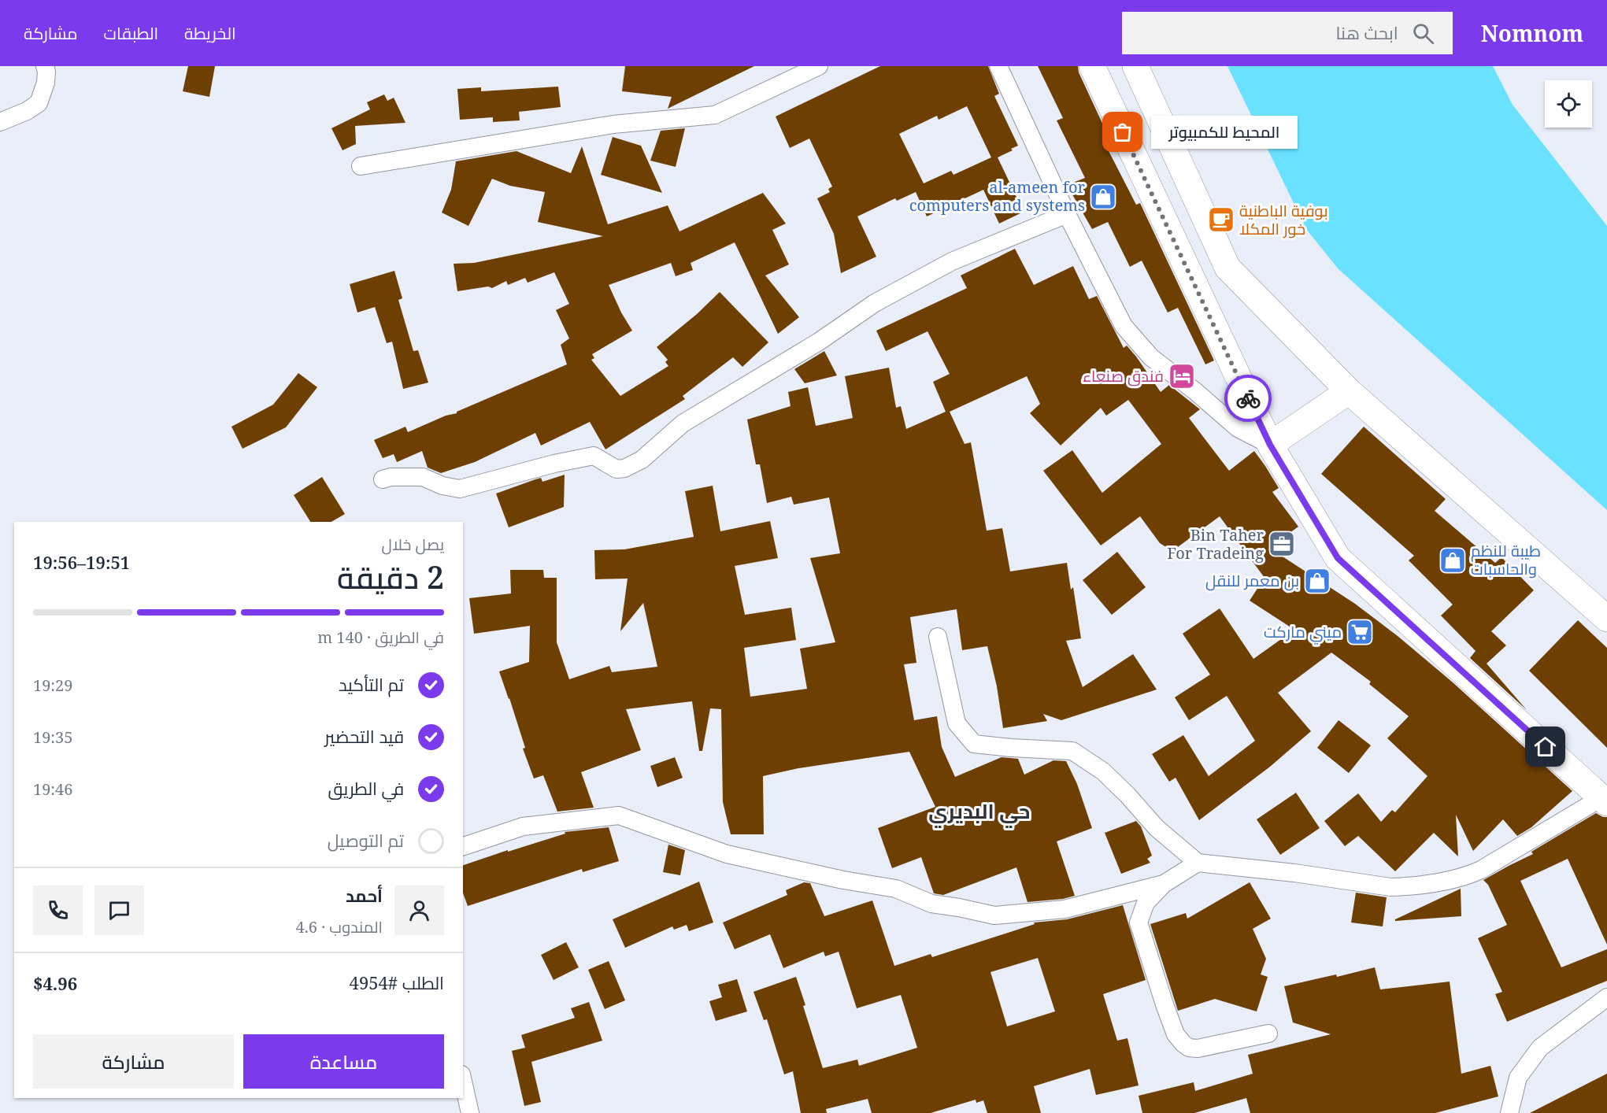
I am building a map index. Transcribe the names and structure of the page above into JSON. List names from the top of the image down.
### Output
{
  "districts": ["حي البديري"],
  "places": {
    "other": ["المحيط للكمبيوتر"],
    "shop": ["al-ameen for computers and systems", "طيبة للنظم والحاسبات", "بن معمر للنقل"],
    "cafe": ["بوفية الباطنية خور المكلا"],
    "hotel": ["فندق صنعاء"],
    "office": ["Bin Taher For Tradeing"],
    "supermarket": ["ميني ماركت"]
  },
  "page": {
    "header": "Nomnom",
    "search": "ابحث هنا",
    "nav": ["الخريطة", "الطبقات", "مشاركة"],
    "bubble": "المحيط للكمبيوتر",
    "heading": ["2 دقيقة", "يصل خلال", "19:51–19:56"],
    "panel": [
      "أحمد",
      "المندوب · 4.6",
      "الطلب #4954",
      "$4.96"
    ],
    "bar": "في الطريق · 140 m",
    "list": [
      ["تم التأكيد", "19:29"],
      ["قيد التحضير", "19:35"],
      ["في الطريق", "19:46"],
      "تم التوصيل"
    ],
    "buttons": ["مساعدة", "مشاركة"]
  }
}
